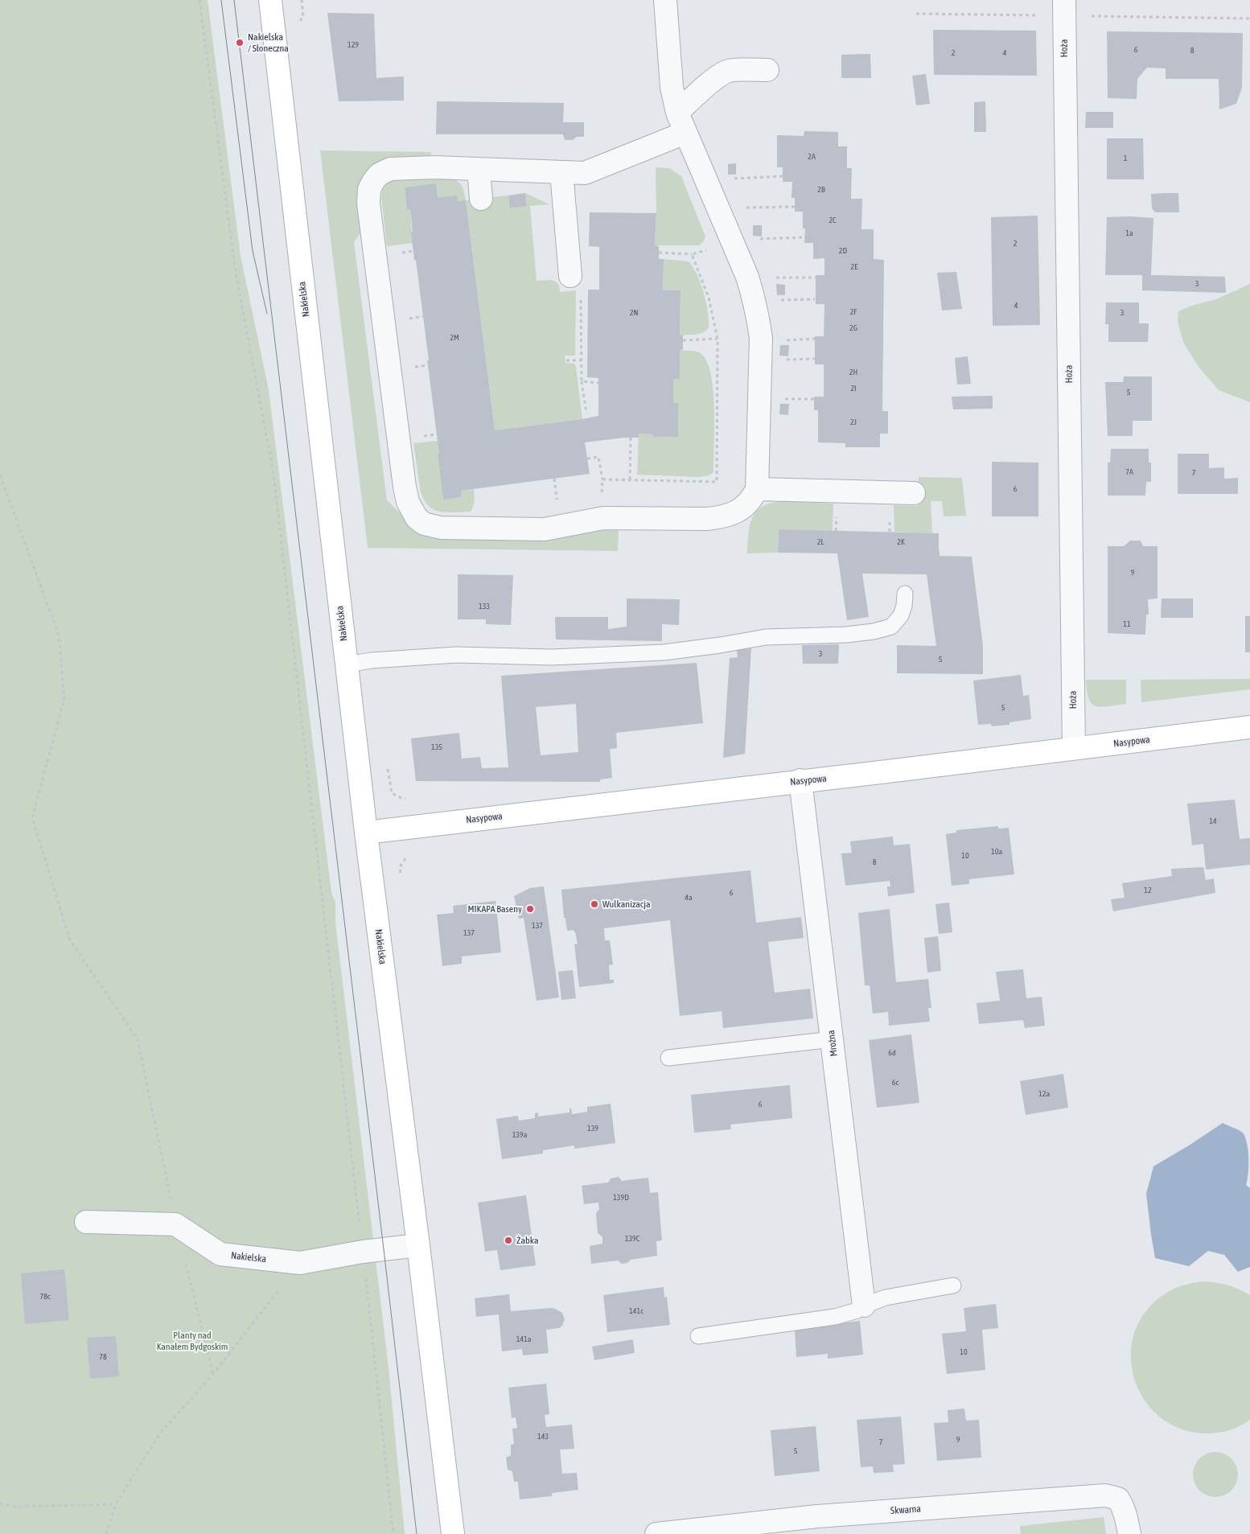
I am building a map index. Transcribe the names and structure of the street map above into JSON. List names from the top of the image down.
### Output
{
  "streets": {
    "main road": ["Nakielska", "Nasypowa"],
    "street": ["Hoża", "Mroźna", "Skwarna"]
  },
  "crossings": [
    ["Hoża", "Nasypowa"],
    ["Nakielska", "Nasypowa"],
    ["Nasypowa", "Mroźna"]
  ],
  "parks": ["Planty nad Kanałem Bydgoskim"],
  "places": [
    "Nakielska / Słoneczna",
    "Wulkanizacja",
    "MIKAPA Baseny",
    "Żabka"
  ],
  "house_numbers": [
    "129",
    "6",
    "8",
    "2",
    "4",
    "2A",
    "1",
    "2B",
    "2C",
    "1a",
    "2",
    "2D",
    "2E",
    "3",
    "4",
    "2F",
    "2N",
    "3",
    "2G",
    "2M",
    "2H",
    "2I",
    "5",
    "2J",
    "7A",
    "7",
    "6",
    "2L",
    "2K",
    "9",
    "133",
    "11",
    "3",
    "5",
    "5",
    "135",
    "14",
    "10a",
    "10",
    "8",
    "12",
    "6",
    "4a",
    "137",
    "137",
    "6d",
    "6c",
    "12a",
    "6",
    "139",
    "139a",
    "139D",
    "139C",
    "78c",
    "141c",
    "141a",
    "10",
    "78",
    "143",
    "9",
    "7",
    "5"
  ]
}
